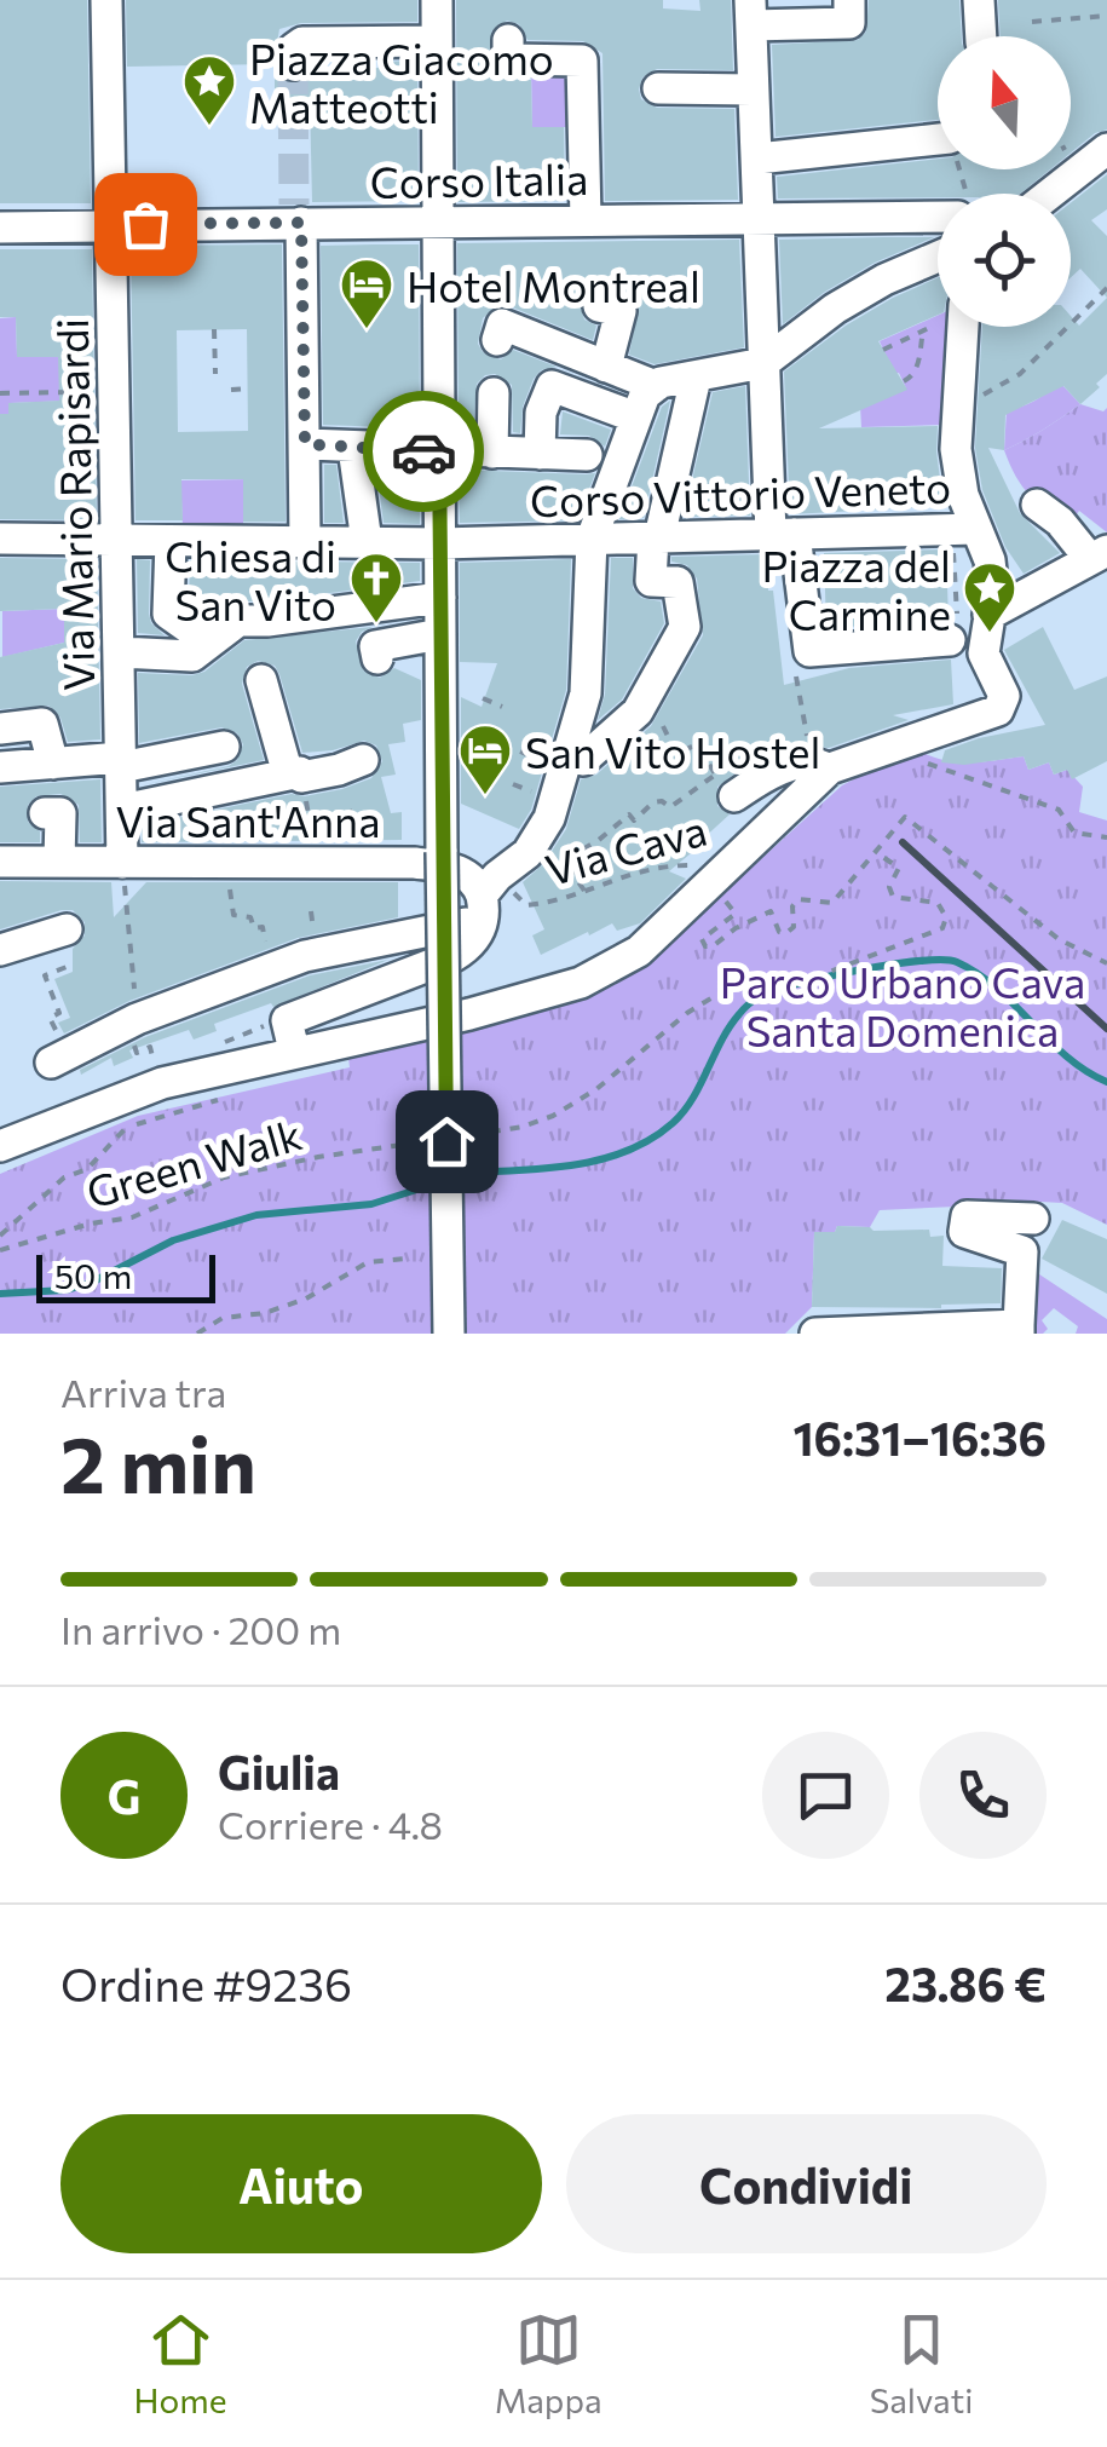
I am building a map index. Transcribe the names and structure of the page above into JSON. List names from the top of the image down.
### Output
{
  "streets": {
    "street": [
      "Corso Italia",
      "Corso Vittorio Veneto",
      "Via Mario Rapisardi",
      "Via Sant'Anna"
    ],
    "path": ["Via Cava", "Green Walk"]
  },
  "crossings": [
    ["Corso Italia", "Via Mario Rapisardi"],
    ["Corso Vittorio Veneto", "Via Mario Rapisardi"],
    ["Via Mario Rapisardi", "Via Sant'Anna"],
    ["Via Sant'Anna", "Via Cava"]
  ],
  "parks": ["Parco Urbano Cava Santa Domenica"],
  "places": {
    "place": ["Piazza Giacomo Matteotti", "Piazza del Carmine"],
    "hotel": ["Hotel Montreal", "San Vito Hostel"],
    "church": ["Chiesa di San Vito"]
  },
  "scale_bar": "50 m",
  "north": "top",
  "page": {
    "scale": "50 m",
    "heading": ["2 min", "Arriva tra", "16:31–16:36"],
    "panel": [
      "Giulia",
      "Corriere · 4.8",
      "Ordine #9236",
      "23.86 €"
    ],
    "bar": "In arrivo · 200 m",
    "round": "G",
    "buttons": ["Aiuto", "Condividi"],
    "tabs": ["Home", "Mappa", "Salvati"]
  }
}
